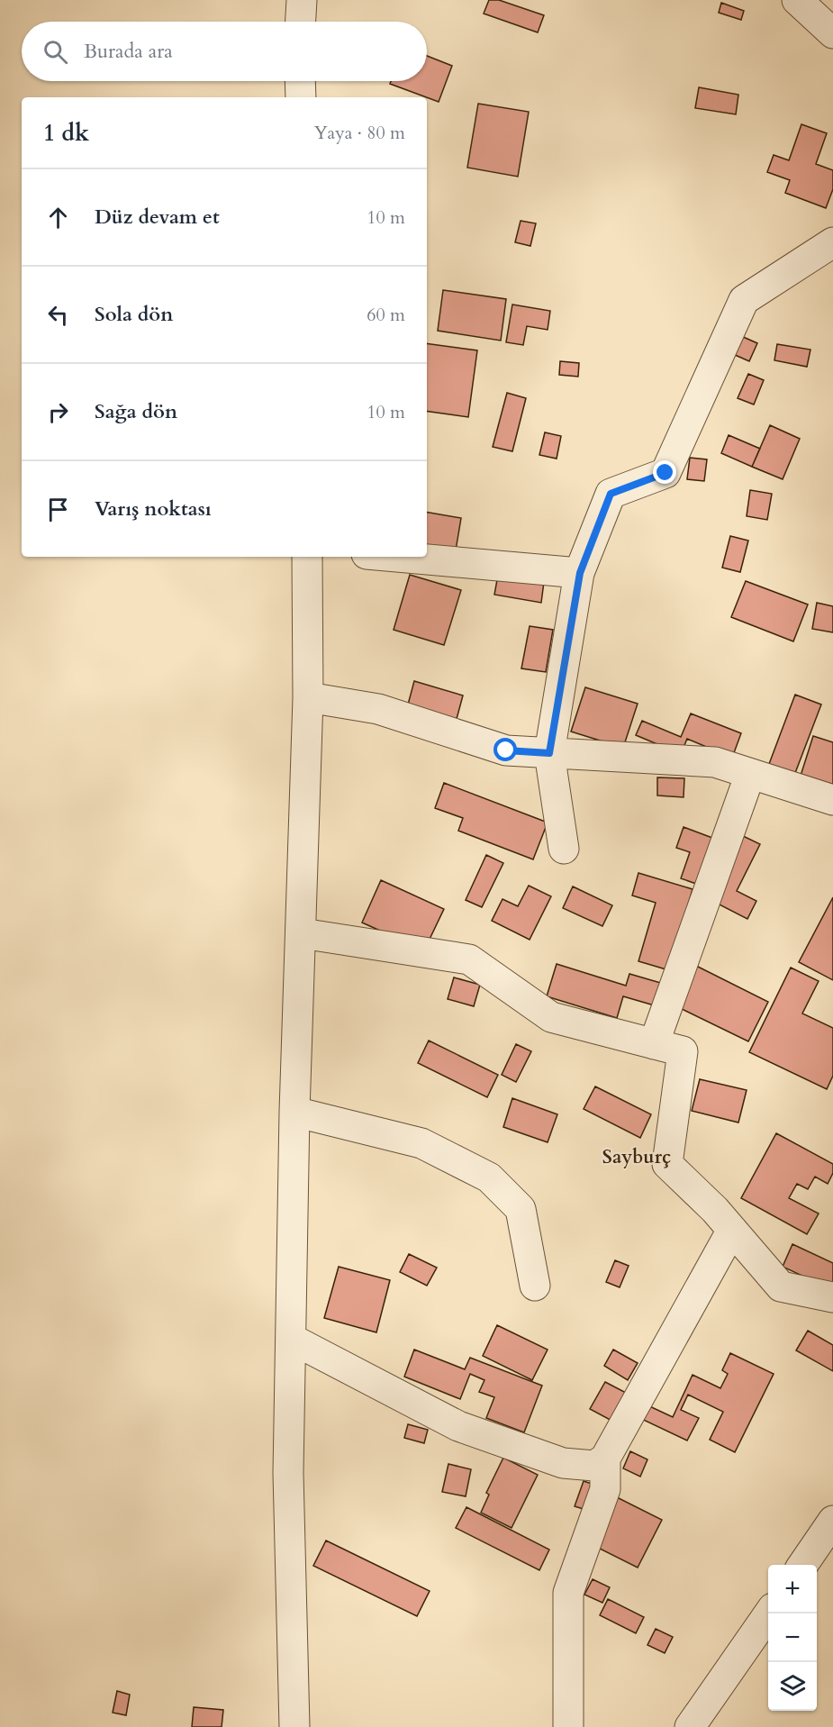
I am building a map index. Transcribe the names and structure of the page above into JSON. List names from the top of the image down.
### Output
{
  "districts": ["Sayburç"],
  "page": {
    "search": "Burada ara",
    "heading": ["1 dk", "Yaya · 80 m"],
    "list": [
      ["Düz devam et", "10 m"],
      ["Sola dön", "60 m"],
      ["Sağa dön", "10 m"],
      "Varış noktası"
    ],
    "map_buttons": ["+", "−"]
  }
}
